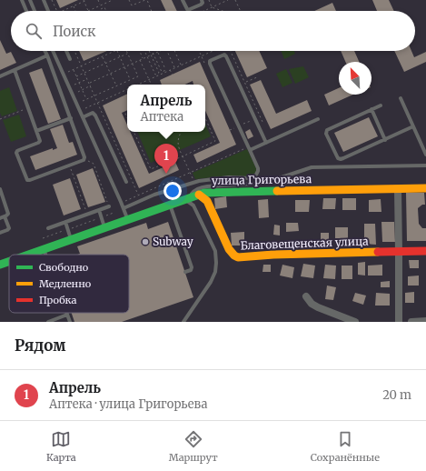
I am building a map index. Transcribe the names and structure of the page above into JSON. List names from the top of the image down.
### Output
{
  "streets": {
    "street": ["улица Григорьева", "Благовещенская улица"]
  },
  "crossings": [
    ["улица Григорьева", "Благовещенская улица"]
  ],
  "places": ["Subway"],
  "legend": ["Свободно", "Медленно", "Пробка"],
  "north": "top left",
  "page": {
    "search": "Поиск",
    "popup": ["Апрель", "Аптека"],
    "pins": "1",
    "heading": "Рядом",
    "list": [
      {
        "mark": "1",
        "name": "Апрель",
        "note": "Аптека · улица Григорьева",
        "value": "20 m"
      }
    ],
    "nav": ["Карта", "Маршрут", "Сохранённые"]
  }
}
